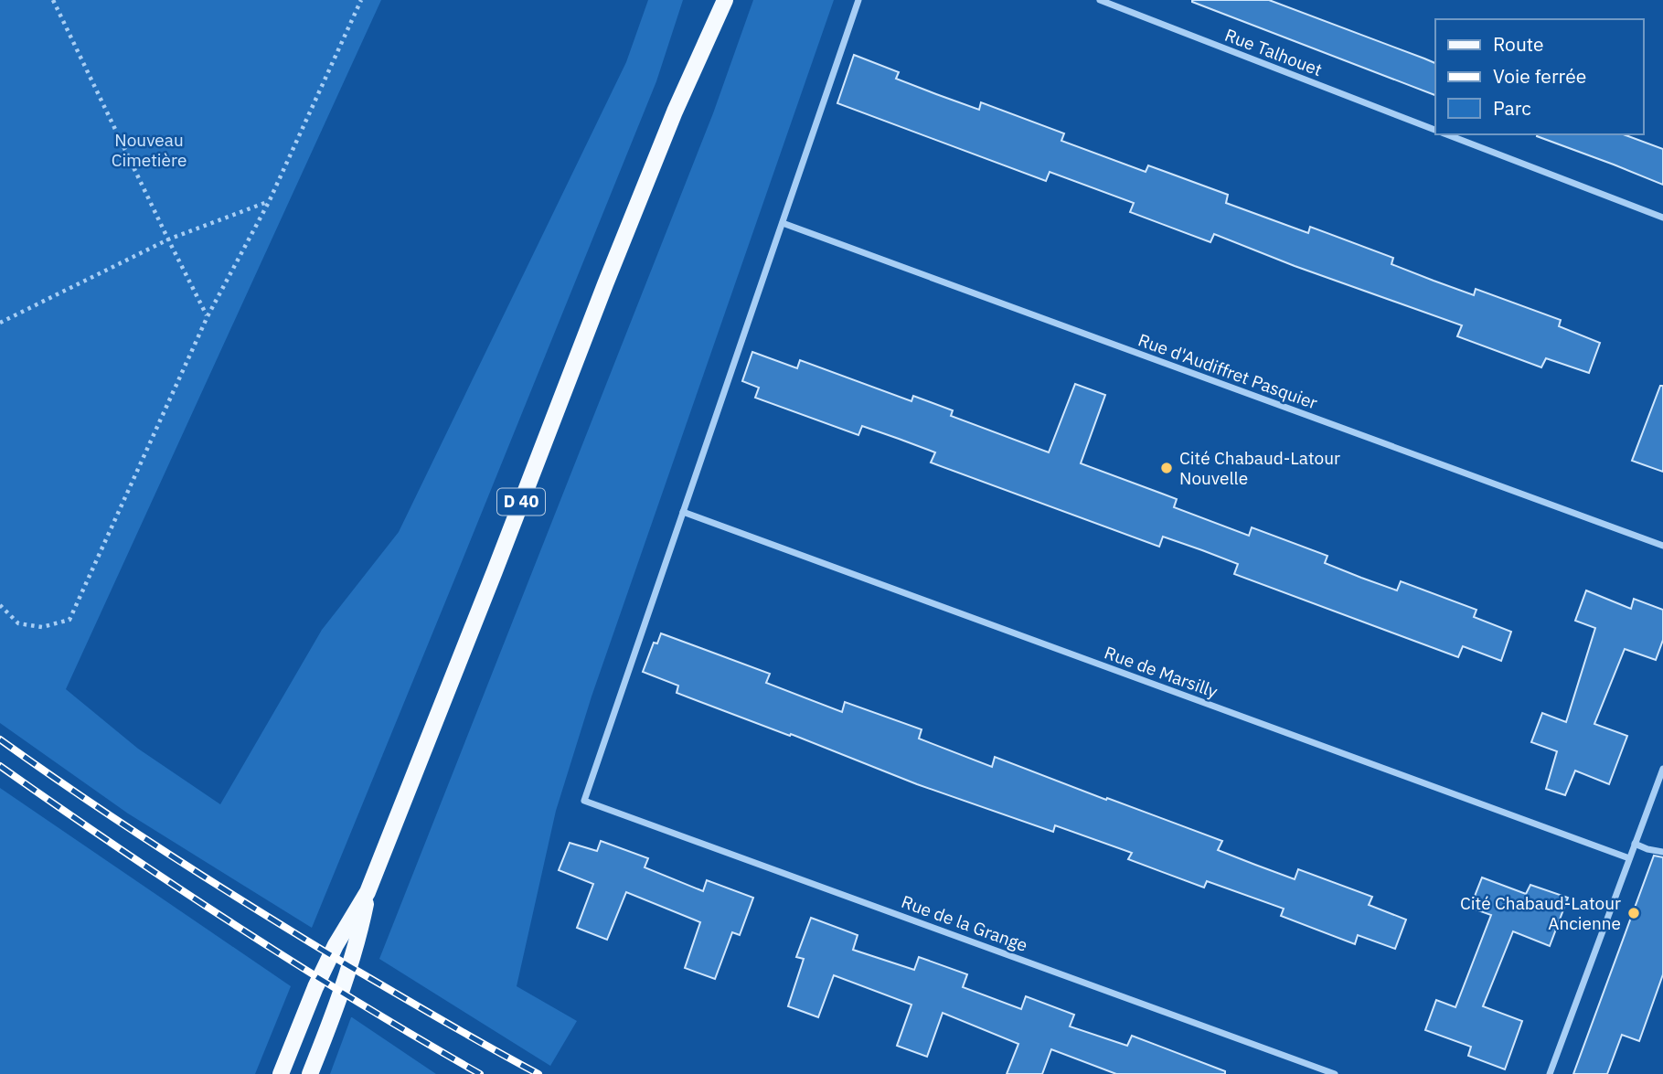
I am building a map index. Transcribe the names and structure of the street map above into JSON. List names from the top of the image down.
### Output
{
  "streets": {
    "main road": ["D 40"],
    "street": [
      "Rue Talhouet",
      "Rue d'Audiffret Pasquier",
      "Rue de Marsilly",
      "Rue de la Grange"
    ]
  },
  "crossings": [
    ["Rue de Marsilly", "Rue de la Grange"]
  ],
  "parks": ["Nouveau Cimetière"],
  "places": ["Cité Chabaud-Latour Nouvelle", "Cité Chabaud-Latour Ancienne"],
  "legend": ["Route", "Voie ferrée", "Parc"]
}
